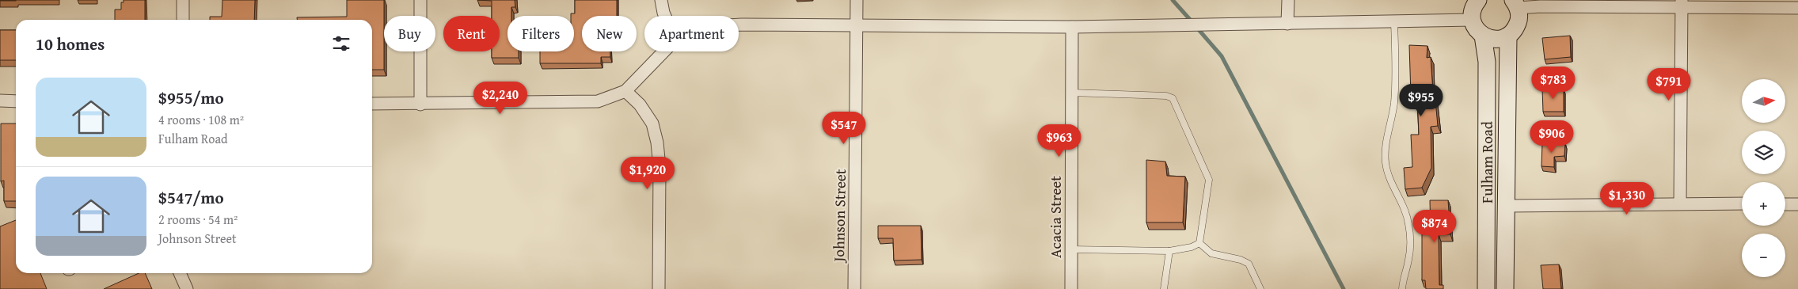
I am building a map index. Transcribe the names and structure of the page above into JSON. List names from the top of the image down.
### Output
{
  "streets": {
    "street": ["Fulham Road", "Johnson Street", "Acacia Street"]
  },
  "north": "right",
  "page": {
    "chip": [
      "Buy",
      "Rent",
      "Filters",
      "New",
      "Apartment"
    ],
    "heading": "10 homes",
    "price": [
      "$783",
      "$791",
      "$2,240",
      "$955",
      "$547",
      "$906",
      "$963",
      "$1,920",
      "$1,330",
      "$874"
    ],
    "list": [
      {
        "name": "$955/mo",
        "note": "4 rooms · 108 m² · Fulham Road"
      },
      {
        "name": "$547/mo",
        "note": "2 rooms · 54 m² · Johnson Street"
      }
    ],
    "map_buttons": ["+", "−"]
  }
}
